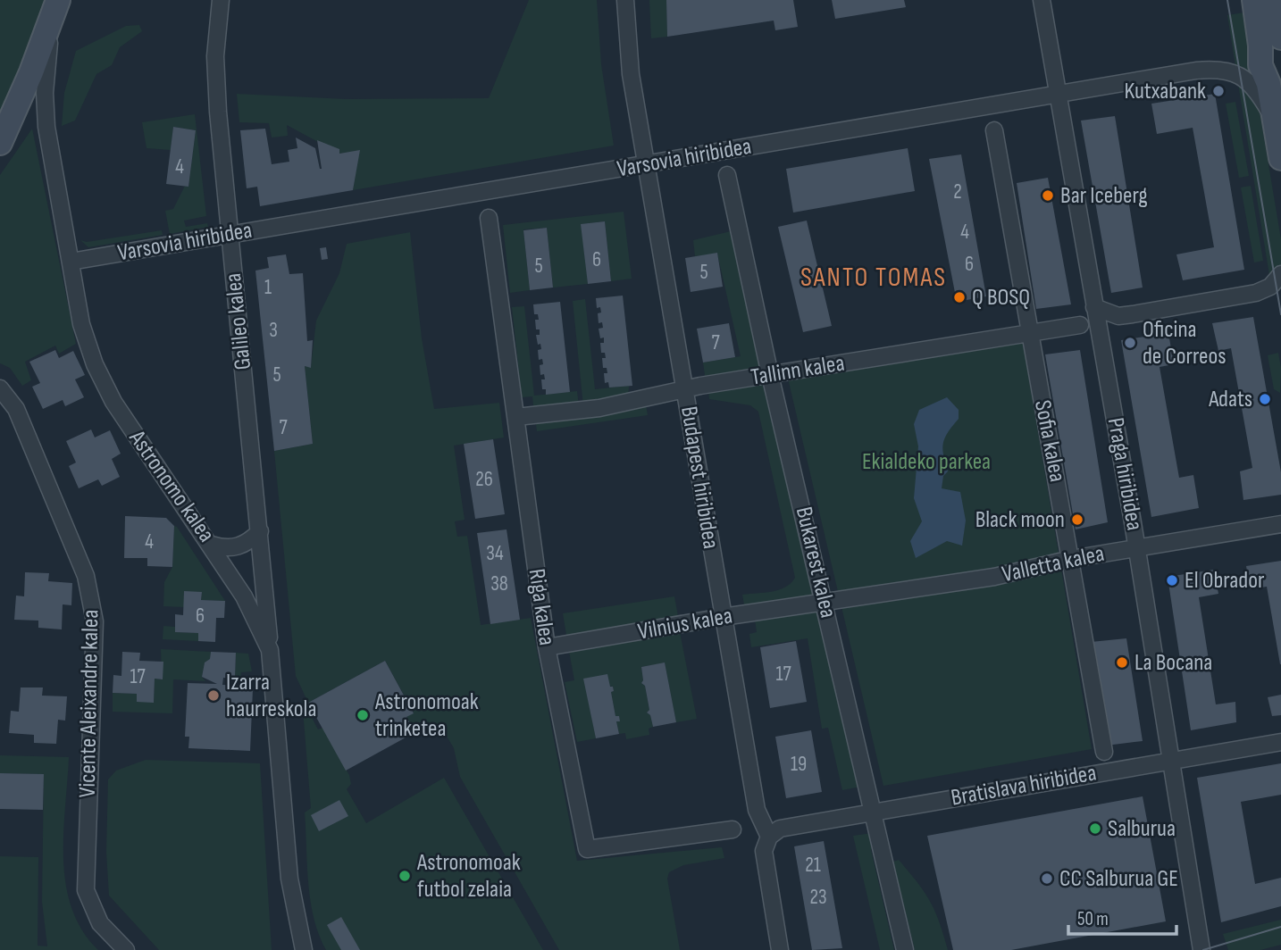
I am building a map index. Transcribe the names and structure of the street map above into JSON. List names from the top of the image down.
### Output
{
  "streets": {
    "main road": ["Astronomo kalea"],
    "street": [
      "Varsovia hiribidea",
      "Galileo kalea",
      "Tallinn kalea",
      "Sofia kalea",
      "Praga hiribidea",
      "Budapest hiribidea",
      "Bukarest kalea",
      "Valletta kalea",
      "Riga kalea",
      "Vilnius kalea",
      "Vicente Aleixandre kalea",
      "Bratislava hiribidea"
    ]
  },
  "crossings": [
    ["Varsovia hiribidea", "Galileo kalea"],
    ["Varsovia hiribidea", "Praga hiribidea"],
    ["Varsovia hiribidea", "Budapest hiribidea"],
    ["Varsovia hiribidea", "Astronomo kalea"],
    ["Galileo kalea", "Astronomo kalea"],
    ["Tallinn kalea", "Sofia kalea"],
    ["Tallinn kalea", "Budapest hiribidea"],
    ["Tallinn kalea", "Bukarest kalea"],
    ["Tallinn kalea", "Riga kalea"],
    ["Sofia kalea", "Valletta kalea"],
    ["Praga hiribidea", "Valletta kalea"],
    ["Praga hiribidea", "Bratislava hiribidea"],
    ["Budapest hiribidea", "Vilnius kalea"],
    ["Budapest hiribidea", "Bratislava hiribidea"],
    ["Bukarest kalea", "Valletta kalea"],
    ["Bukarest kalea", "Vilnius kalea"],
    ["Bukarest kalea", "Bratislava hiribidea"],
    ["Valletta kalea", "Vilnius kalea"],
    ["Riga kalea", "Vilnius kalea"]
  ],
  "districts": ["SANTO TOMAS"],
  "parks": ["Ekialdeko parkea"],
  "places": [
    "Kutxabank",
    "Bar Iceberg",
    "Q BOSQ",
    "Oficina de Correos",
    "Adats",
    "Black moon",
    "El Obrador",
    "La Bocana",
    "Izarra haurreskola",
    "Astronomoak trinketea",
    "Salburua",
    "Astronomoak futbol zelaia",
    "CC Salburua GE"
  ],
  "house_numbers": [
    "4",
    "2",
    "4",
    "6",
    "6",
    "5",
    "5",
    "1",
    "3",
    "7",
    "5",
    "7",
    "26",
    "4",
    "34",
    "38",
    "6",
    "17",
    "17",
    "19",
    "21",
    "23"
  ],
  "scale_bar": "50 m"
}
